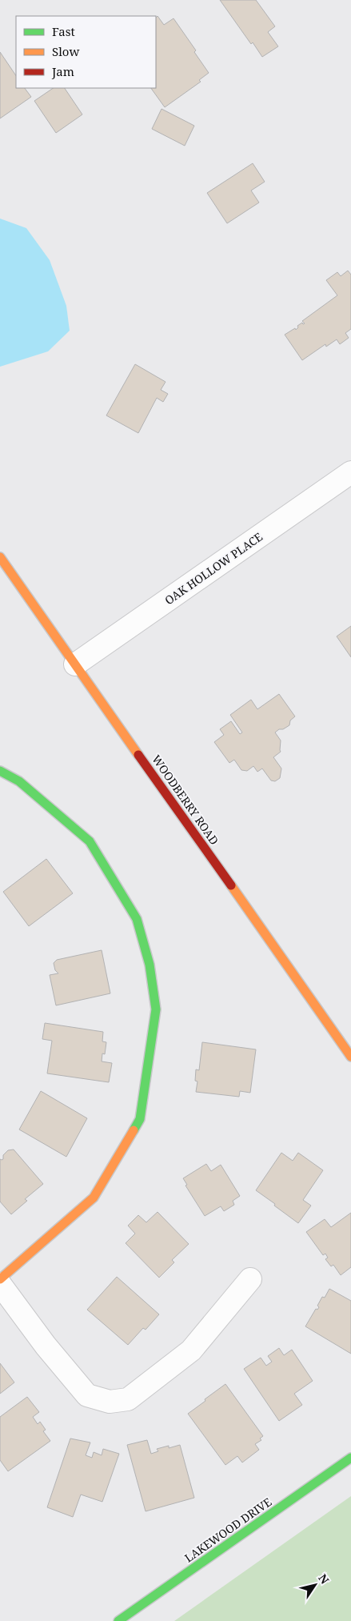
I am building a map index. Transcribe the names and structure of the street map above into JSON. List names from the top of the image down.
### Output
{
  "streets": {
    "street": ["OAK HOLLOW PLACE", "WOODBERRY ROAD", "LAKEWOOD DRIVE"]
  },
  "crossings": [
    ["OAK HOLLOW PLACE", "WOODBERRY ROAD"]
  ],
  "legend": ["Fast", "Slow", "Jam"],
  "north": "top right"
}
